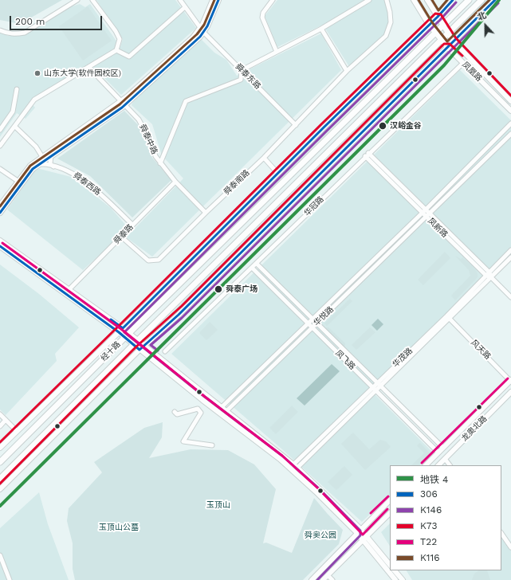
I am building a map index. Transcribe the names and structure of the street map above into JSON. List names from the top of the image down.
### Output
{
  "streets": {
    "highway": ["经十路"],
    "main road": ["凤凰路", "龙奥北路"],
    "street": [
      "舜泰东路",
      "舜泰中路",
      "舜泰南路",
      "舜泰西路",
      "华冠路",
      "凤新路",
      "舜泰路",
      "华悦路",
      "风天路",
      "华茂路",
      "凤飞路"
    ]
  },
  "crossings": [
    ["凤凰路", "华冠路"],
    ["凤凰路", "经十路"],
    ["舜泰东路", "舜泰南路"],
    ["舜泰中路", "舜泰路"],
    ["舜泰南路", "舜泰路"],
    ["舜泰西路", "舜泰路"],
    ["华冠路", "凤新路"],
    ["华冠路", "凤飞路"],
    ["凤新路", "华悦路"],
    ["凤新路", "华茂路"],
    ["华悦路", "凤飞路"],
    ["风天路", "华茂路"],
    ["风天路", "龙奥北路"],
    ["华茂路", "凤飞路"],
    ["凤飞路", "龙奥北路"]
  ],
  "parks": ["玉顶山", "玉顶山公墓", "舜奥公园"],
  "places": ["山东大学(软件园校区)", "汉峪金谷", "舜泰广场"],
  "lines": [
    "metro line 4",
    "transit line 306",
    "transit line K116",
    "transit line K146",
    "transit line K73",
    "transit line T22"
  ],
  "legend": [
    "地铁 4",
    "306",
    "K146",
    "K73",
    "T22",
    "K116"
  ],
  "scale_bar": "200 m",
  "north": "top"
}
